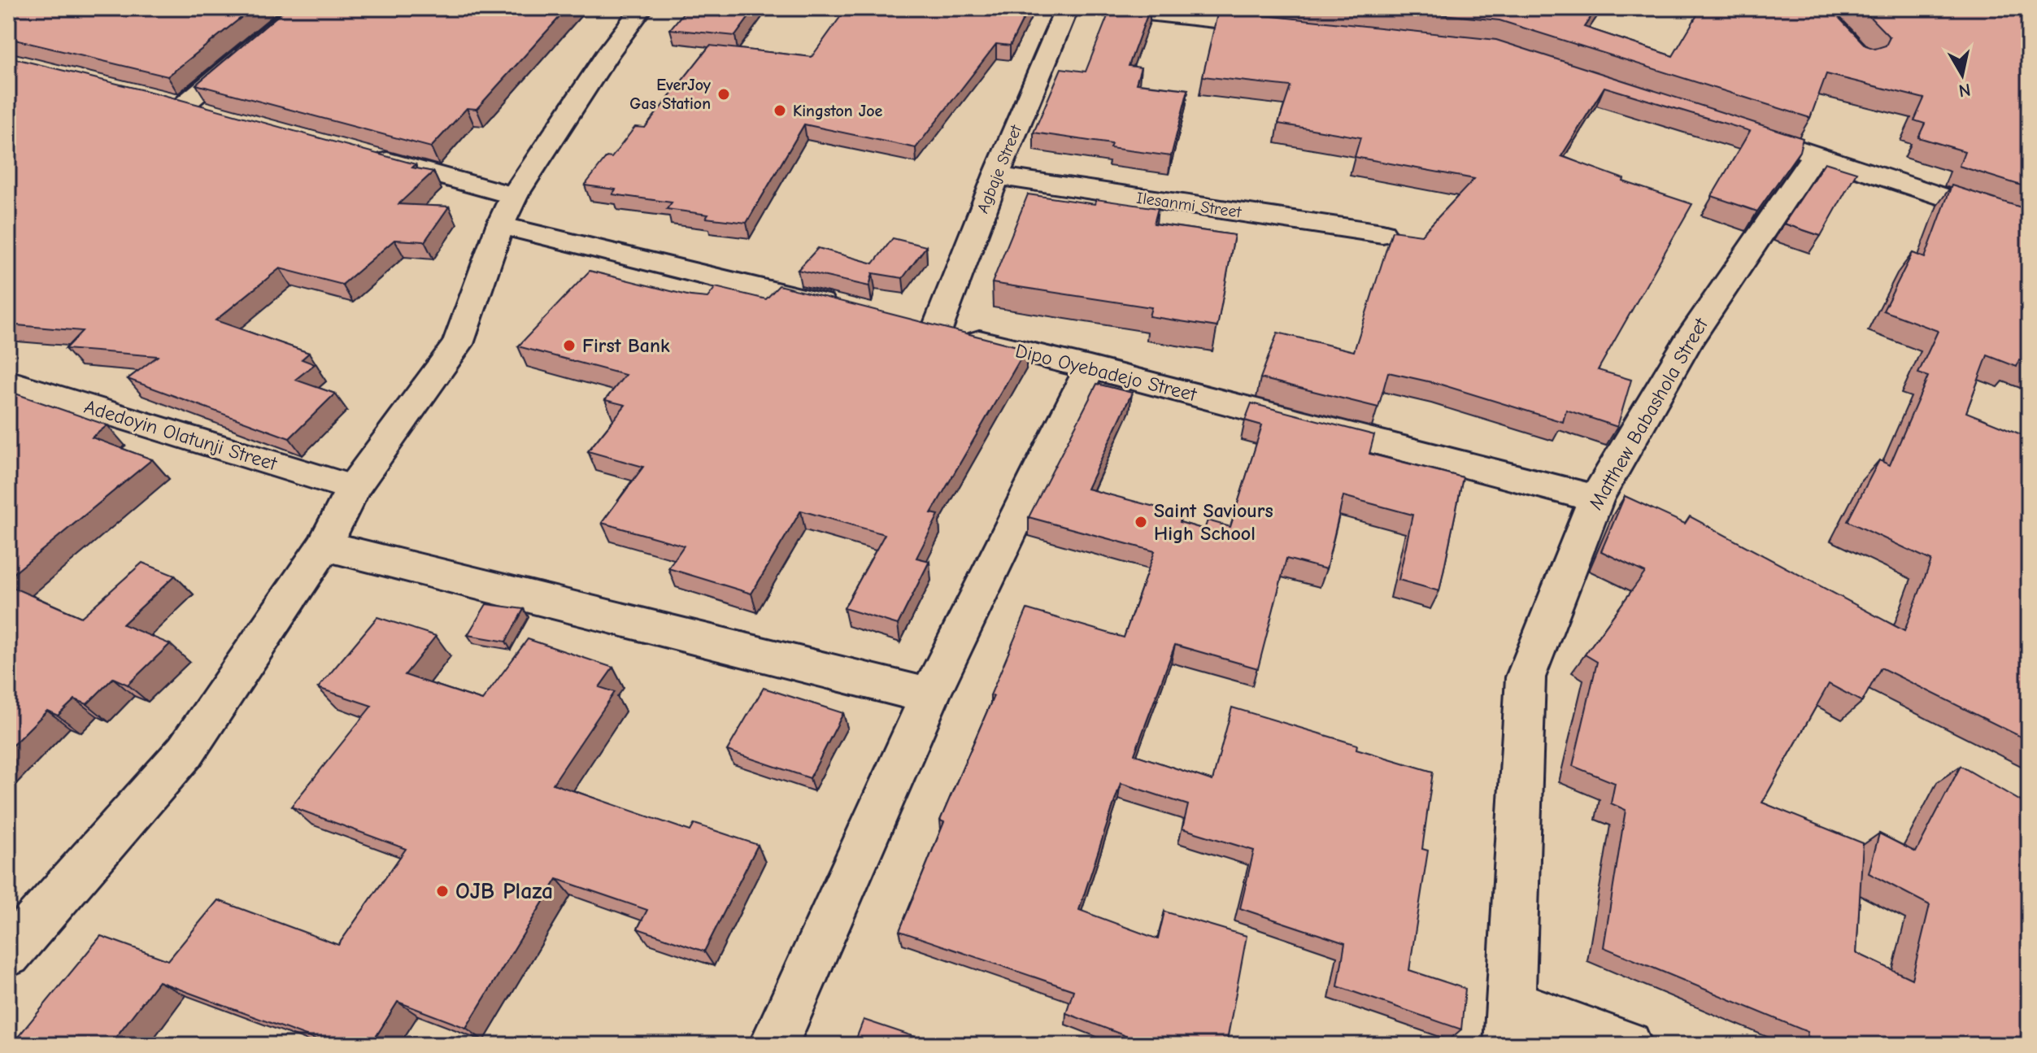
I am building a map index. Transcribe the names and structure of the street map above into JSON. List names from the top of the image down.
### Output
{
  "streets": {
    "street": [
      "Agbaje Street",
      "Ilesanmi Street",
      "Dipo Oyebadejo Street",
      "Matthew Babashola Street",
      "Adedoyin Olatunji Street"
    ]
  },
  "crossings": [
    ["Agbaje Street", "Ilesanmi Street"],
    ["Agbaje Street", "Dipo Oyebadejo Street"],
    ["Dipo Oyebadejo Street", "Matthew Babashola Street"]
  ],
  "places": [
    "EverJoy Gas Station",
    "Kingston Joe",
    "First Bank",
    "Saint Saviours High School",
    "OJB Plaza"
  ],
  "north": "bottom"
}
